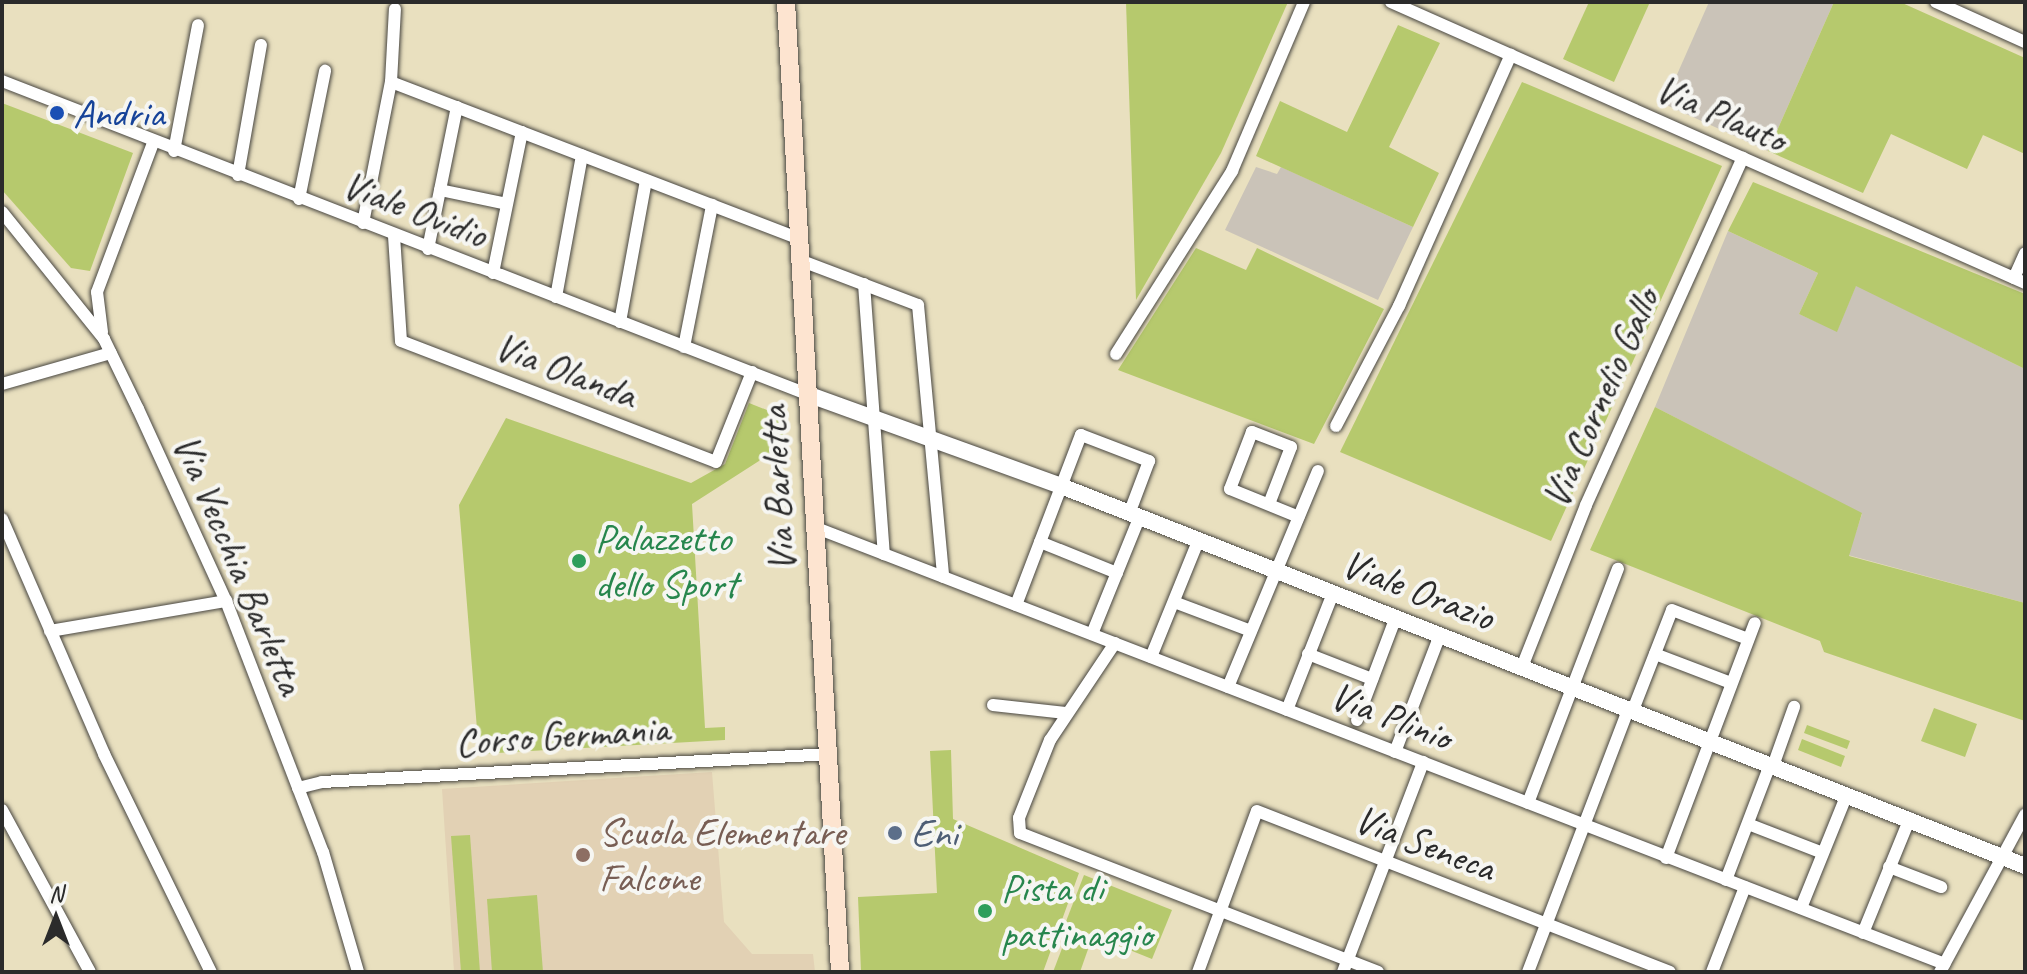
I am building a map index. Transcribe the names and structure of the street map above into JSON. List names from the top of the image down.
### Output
{
  "streets": {
    "main road": ["Via Barletta"],
    "street": [
      "Via Plauto",
      "Viale Ovidio",
      "Via Olanda",
      "Via Cornelio Gallo",
      "Via Vecchia Barletta",
      "Viale Orazio",
      "Via Plinio",
      "Corso Germania",
      "Via Seneca"
    ]
  },
  "crossings": [
    ["Via Plauto", "Via Cornelio Gallo"],
    ["Viale Ovidio", "Via Olanda"],
    ["Viale Ovidio", "Via Barletta"],
    ["Viale Ovidio", "Viale Orazio"],
    ["Via Cornelio Gallo", "Viale Orazio"],
    ["Via Barletta", "Viale Orazio"],
    ["Via Barletta", "Via Plinio"],
    ["Via Barletta", "Corso Germania"],
    ["Via Vecchia Barletta", "Corso Germania"]
  ],
  "places": [
    "Andria",
    "Palazzetto dello Sport",
    "Eni",
    "Scuola Elementare Falcone",
    "Pista di pattinaggio"
  ],
  "north": "top"
}
